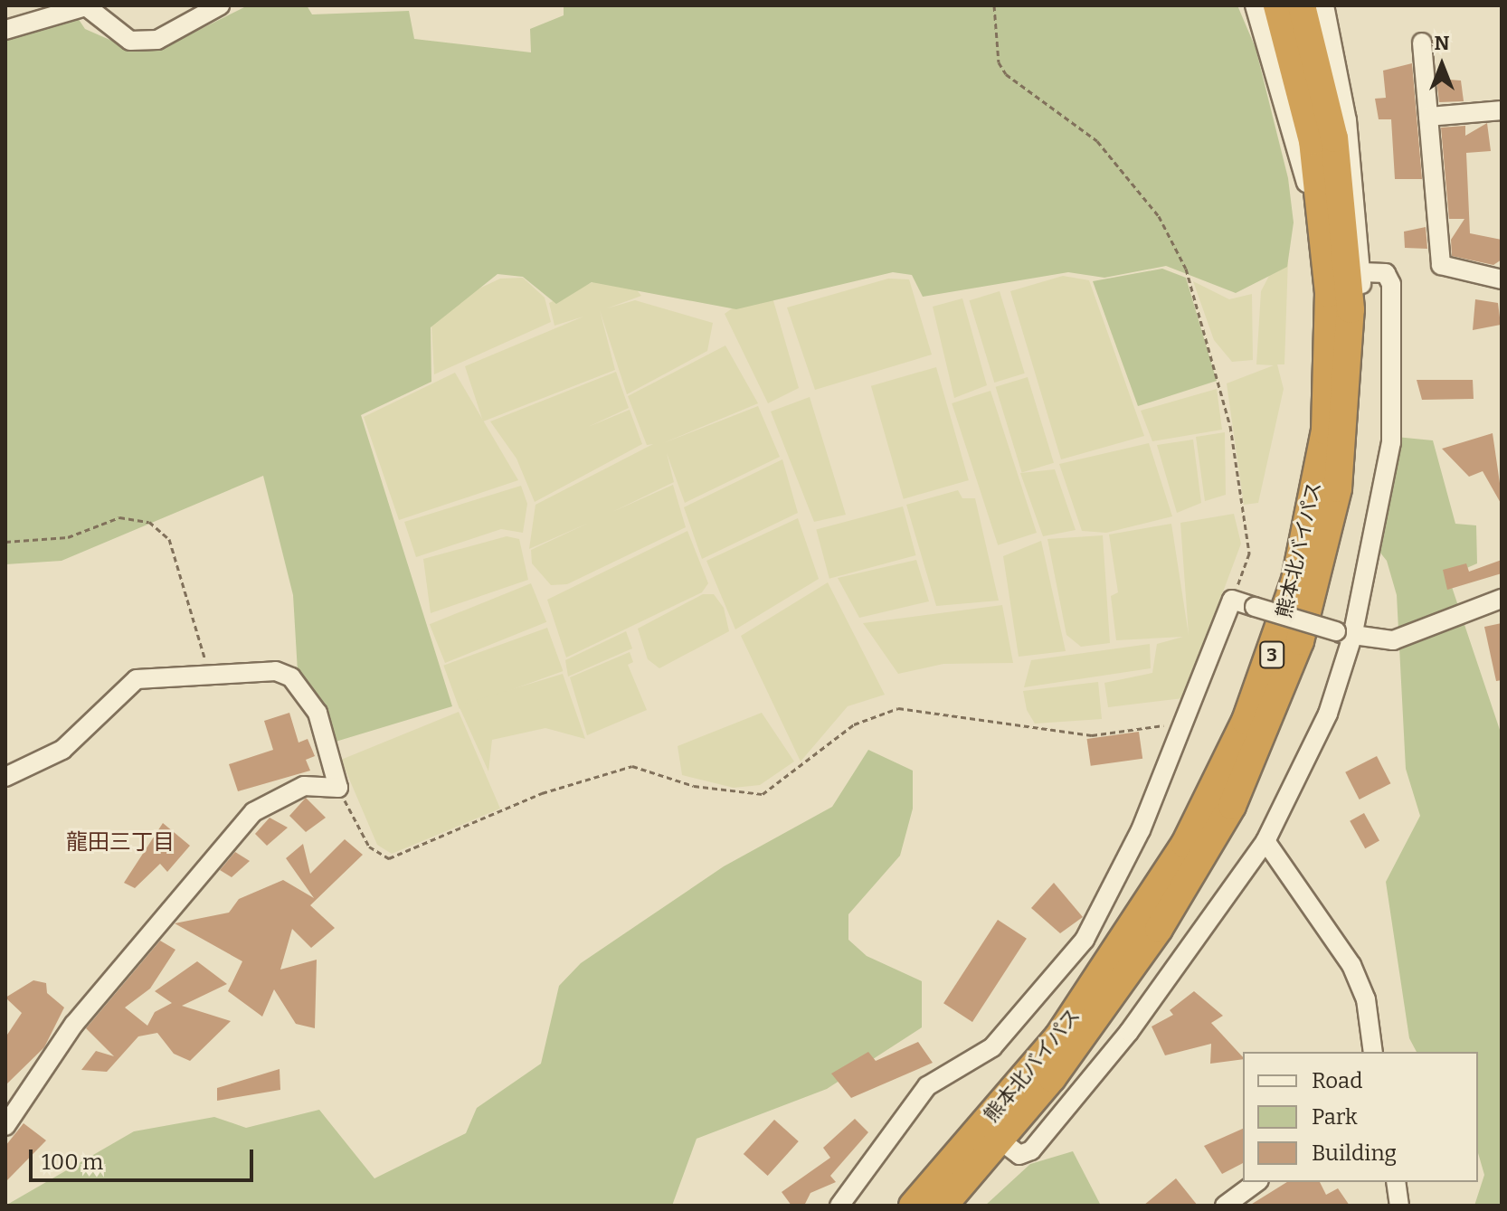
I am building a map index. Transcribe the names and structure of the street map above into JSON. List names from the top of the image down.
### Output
{
  "streets": {
    "highway": ["熊本北バイパス", "3"]
  },
  "districts": ["龍田三丁目"],
  "legend": ["Road", "Park", "Building"],
  "scale_bar": "100 m",
  "north": "top"
}
